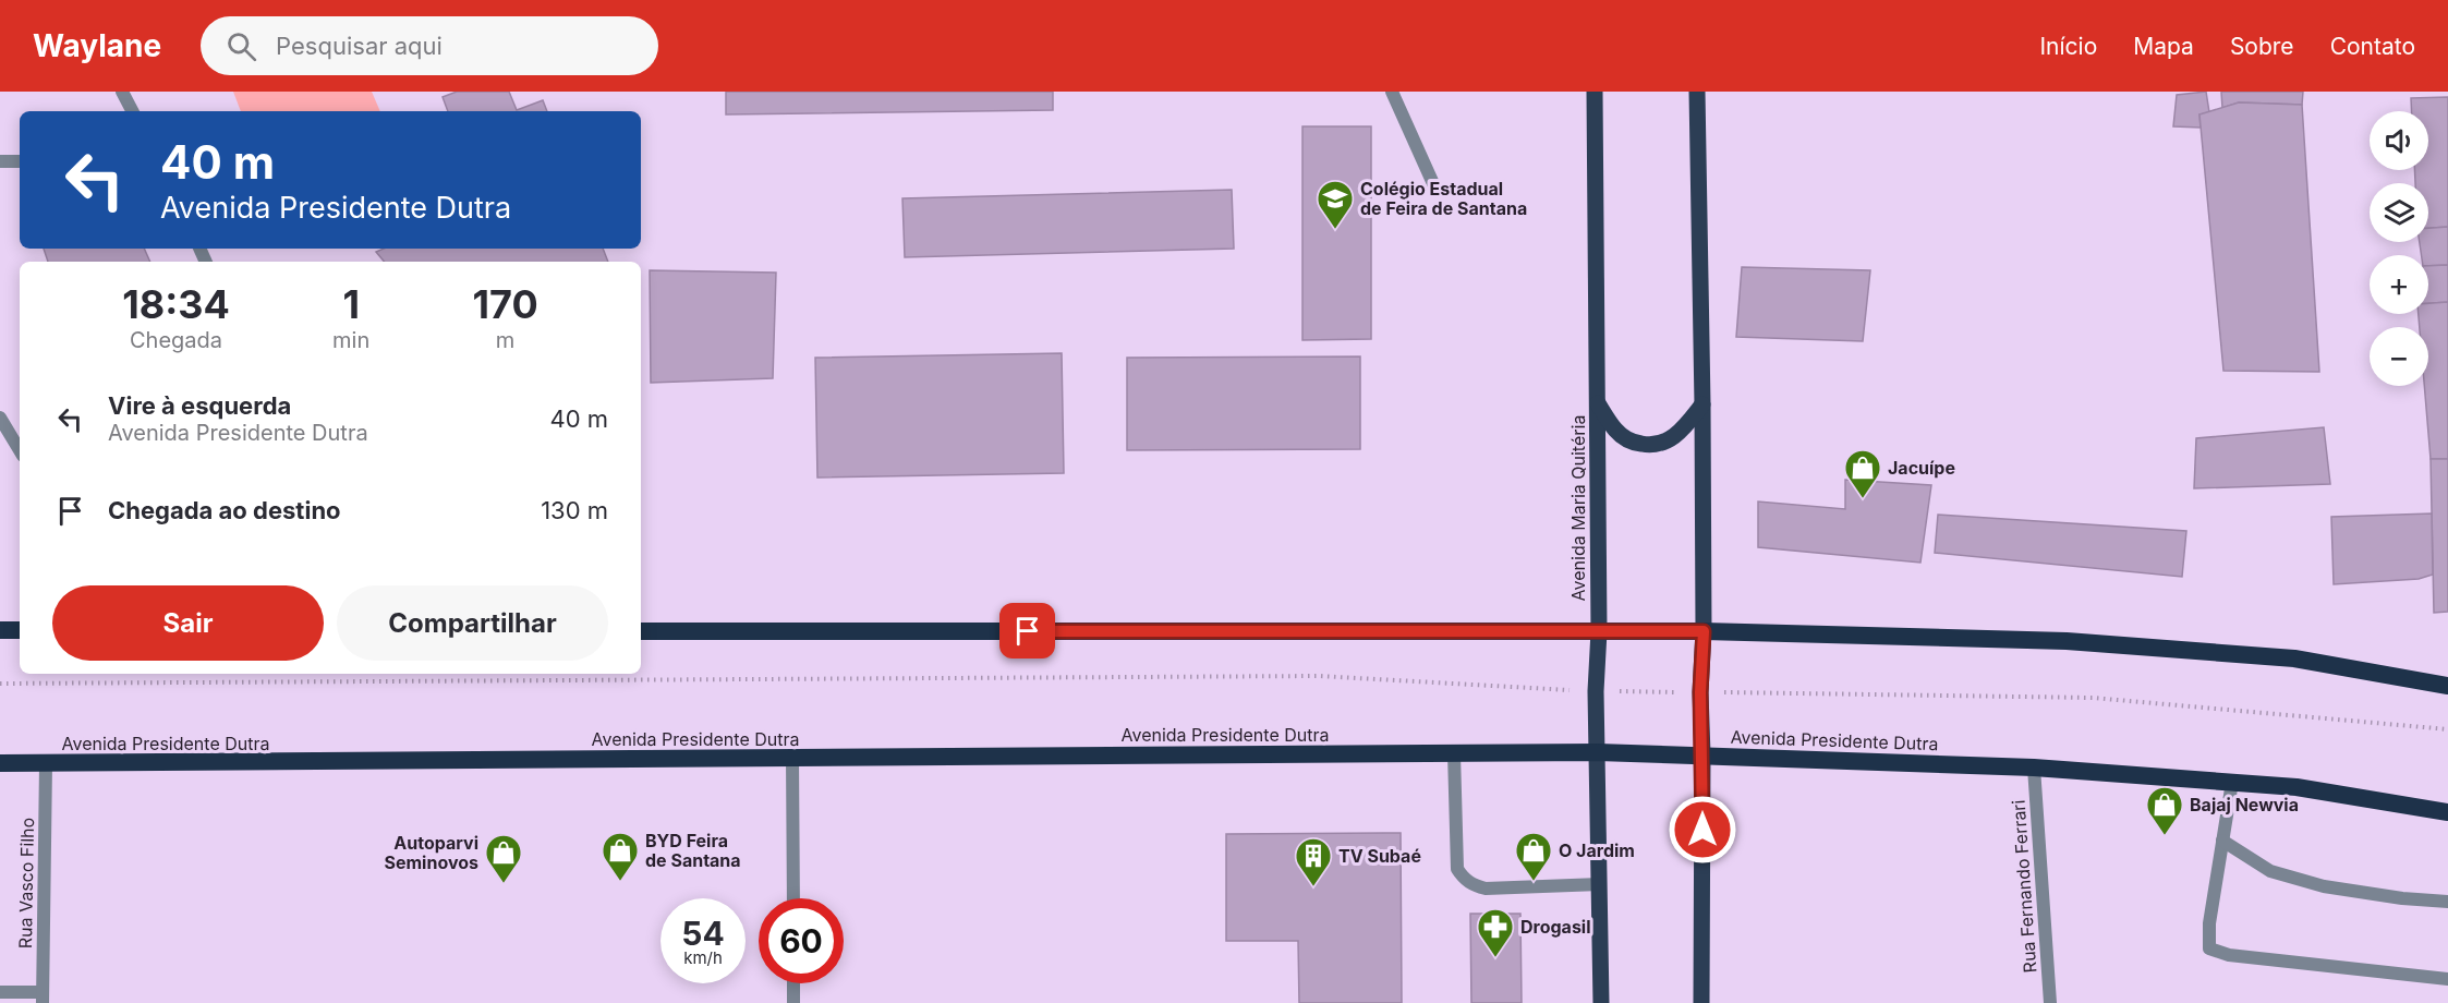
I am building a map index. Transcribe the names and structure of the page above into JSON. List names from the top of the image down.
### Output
{
  "streets": {
    "highway": ["Avenida Presidente Dutra"],
    "main road": ["Avenida Maria Quitéria"],
    "street": ["Rua Vasco Filho", "Rua Fernando Ferrari"]
  },
  "crossings": [
    ["Avenida Maria Quitéria", "Avenida Presidente Dutra"],
    ["Avenida Presidente Dutra", "Rua Vasco Filho"],
    ["Avenida Presidente Dutra", "Rua Fernando Ferrari"]
  ],
  "places": {
    "school or university": ["Colégio Estadual de Feira de Santana"],
    "shop": [
      "Jacuípe",
      "Bajaj Newvia",
      "BYD Feira de Santana",
      "O Jardim",
      "Autoparvi Seminovos"
    ],
    "building": ["TV Subaé"],
    "pharmacy": ["Drogasil"]
  },
  "page": {
    "header": "Waylane",
    "search": "Pesquisar aqui",
    "nav": [
      "Início",
      "Mapa",
      "Sobre",
      "Contato"
    ],
    "map_buttons": ["+", "−"],
    "turn": ["40 m", "Avenida Presidente Dutra"],
    "eta": [
      "18:34",
      "Chegada",
      "1",
      "min",
      "170",
      "m"
    ],
    "list": [
      {
        "name": "Vire à esquerda",
        "note": "Avenida Presidente Dutra",
        "value": "40 m"
      },
      {
        "name": "Chegada ao destino",
        "value": "130 m"
      }
    ],
    "buttons": ["Sair", "Compartilhar"],
    "speed": "54 km/h",
    "limit": "60"
  }
}
